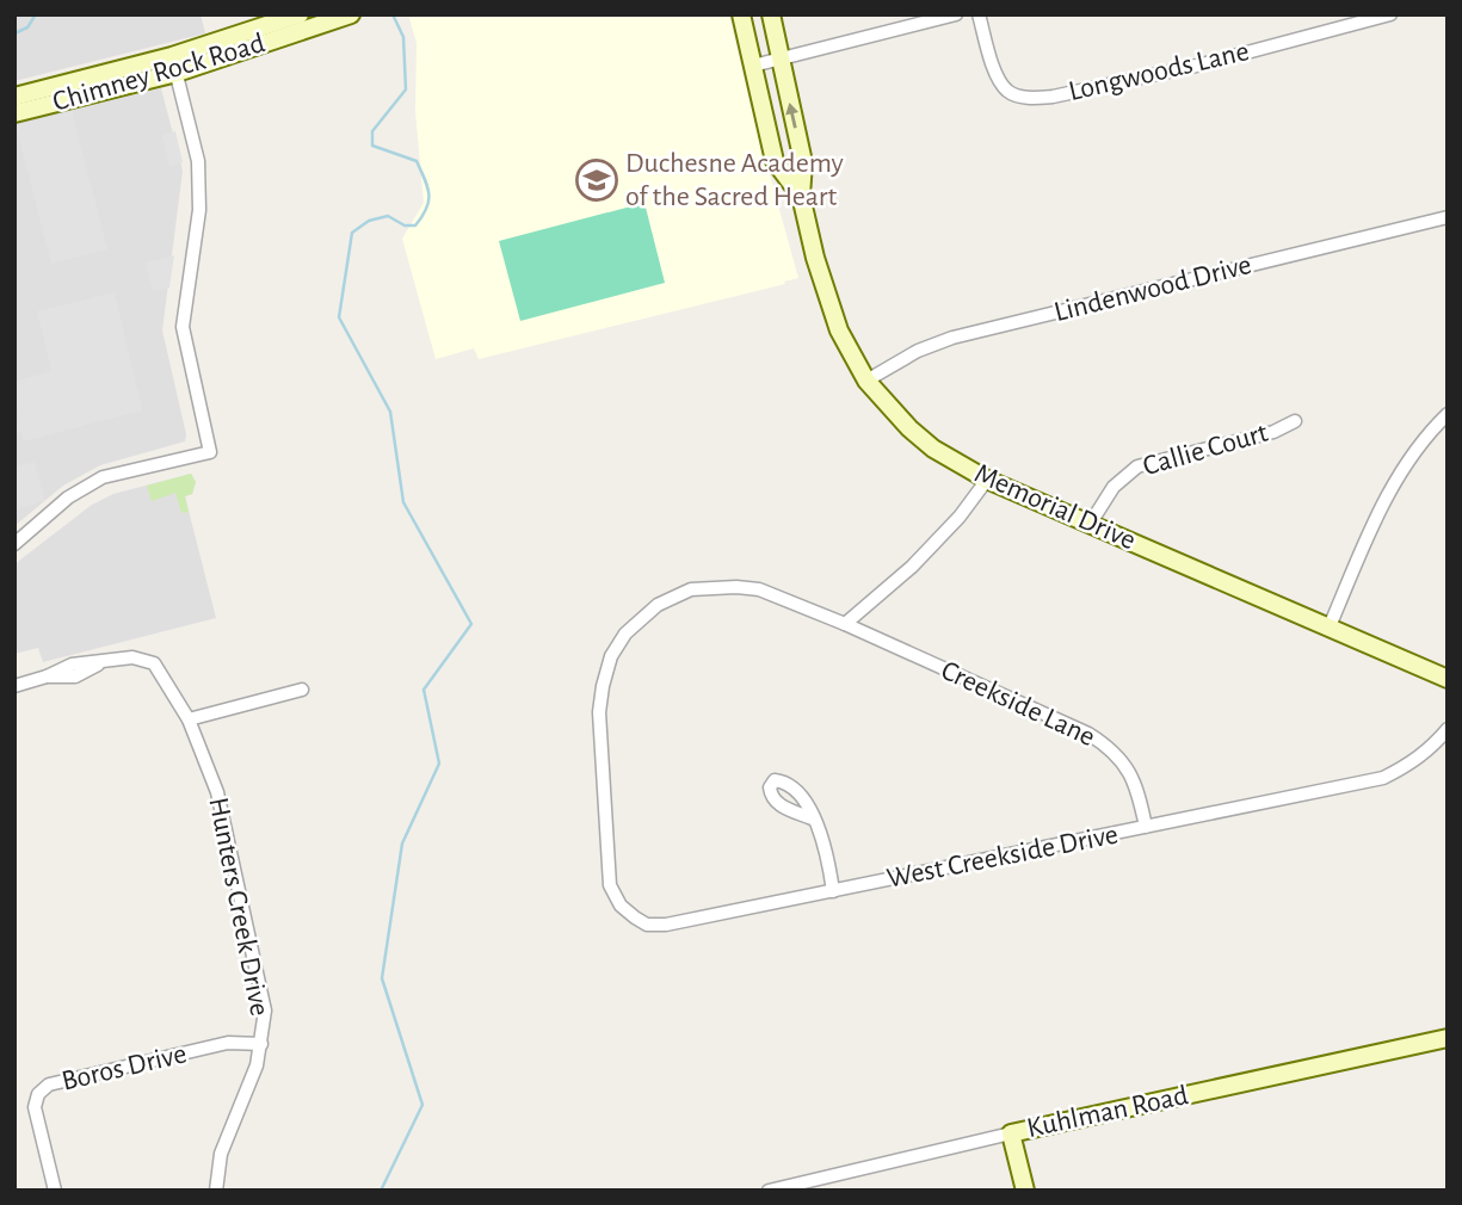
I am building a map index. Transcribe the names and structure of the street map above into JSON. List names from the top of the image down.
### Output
{
  "streets": {
    "street": [
      "Longwoods Lane",
      "Chimney Rock Road",
      "Lindenwood Drive",
      "Callie Court",
      "Memorial Drive",
      "Creekside Lane",
      "West Creekside Drive",
      "Hunters Creek Drive",
      "Boros Drive",
      "Kuhlman Road"
    ]
  },
  "crossings": [
    ["Lindenwood Drive", "Memorial Drive"],
    ["Callie Court", "Memorial Drive"],
    ["Creekside Lane", "West Creekside Drive"],
    ["Hunters Creek Drive", "Boros Drive"]
  ],
  "places": {
    "school or university": ["Duchesne Academy of the Sacred Heart"]
  }
}
